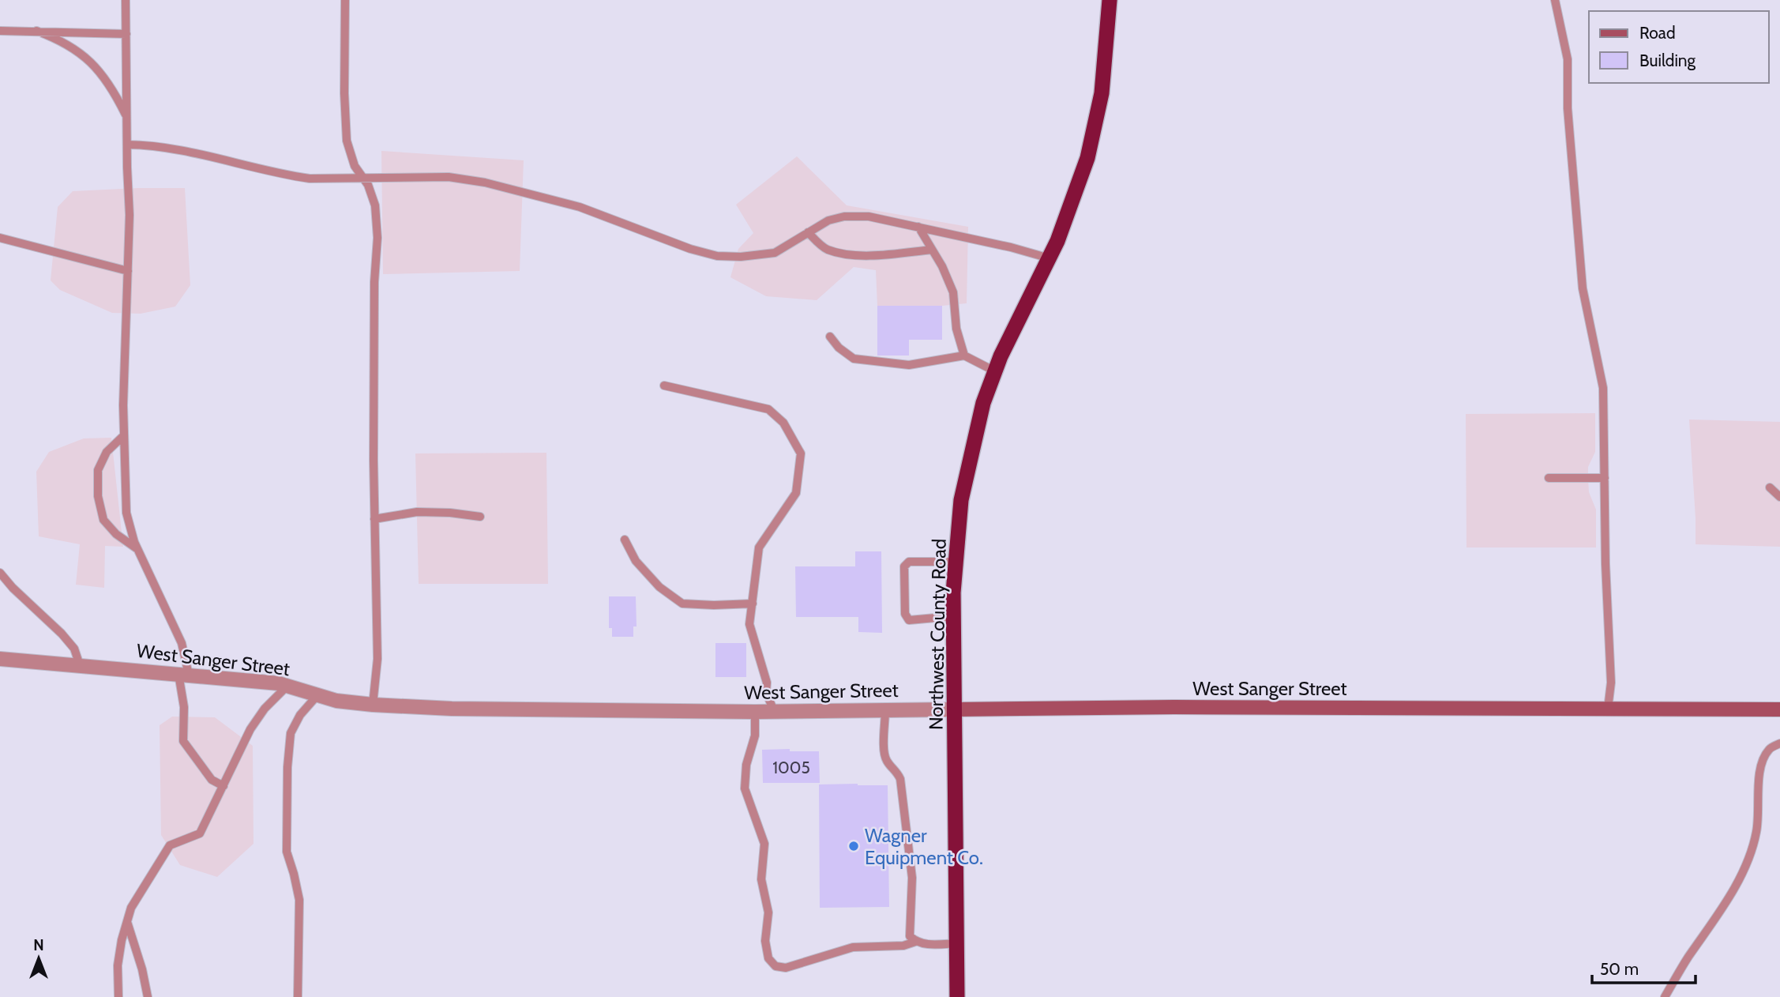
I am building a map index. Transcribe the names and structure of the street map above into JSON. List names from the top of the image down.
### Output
{
  "streets": {
    "highway": ["Northwest County Road"],
    "main road": ["West Sanger Street"]
  },
  "crossings": [
    ["Northwest County Road", "West Sanger Street"]
  ],
  "places": ["Wagner Equipment Co."],
  "house_numbers": ["1005"],
  "legend": ["Road", "Building"],
  "scale_bar": "50 m",
  "north": "top"
}
